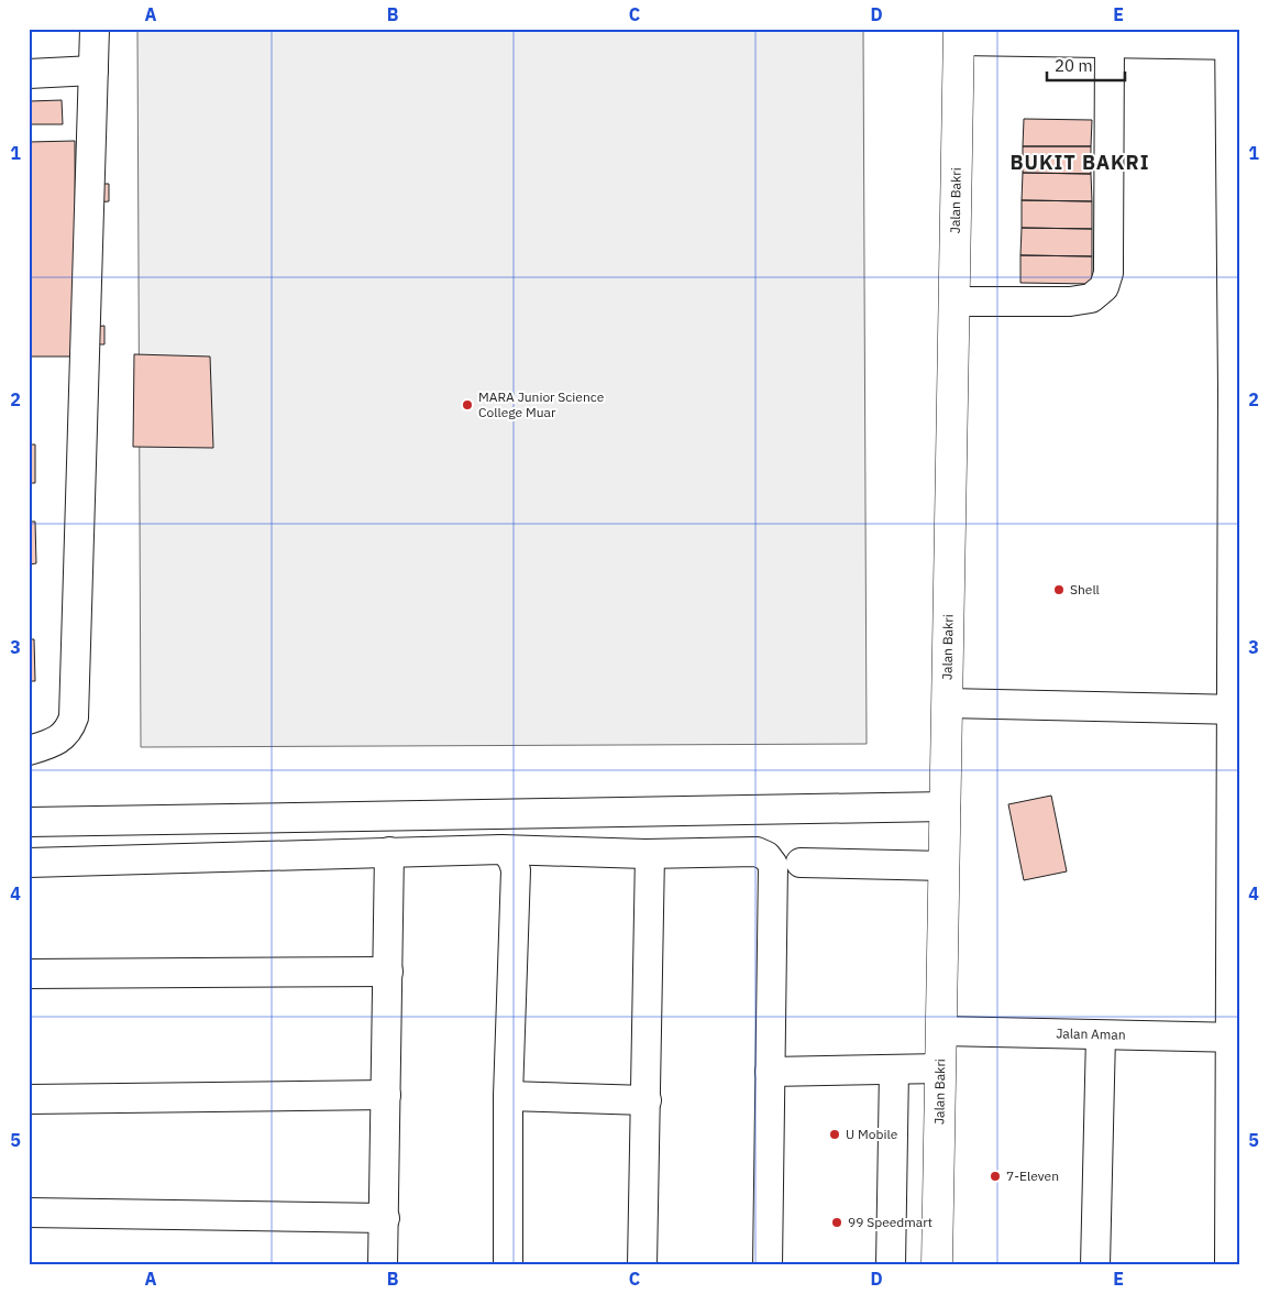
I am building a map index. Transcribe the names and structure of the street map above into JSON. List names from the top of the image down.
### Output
{
  "streets": {
    "main road": ["Jalan Bakri"],
    "street": ["Jalan Aman"]
  },
  "crossings": [
    ["Jalan Bakri", "Jalan Aman"]
  ],
  "districts": ["BUKIT BAKRI"],
  "places": [
    "MARA Junior Science College Muar",
    "Shell",
    "U Mobile",
    "7-Eleven",
    "99 Speedmart"
  ],
  "scale_bar": "20 m",
  "grid": {
    "columns": [
      "A",
      "B",
      "C",
      "D",
      "E"
    ],
    "rows": [
      "1",
      "2",
      "3",
      "4",
      "5"
    ]
  }
}
